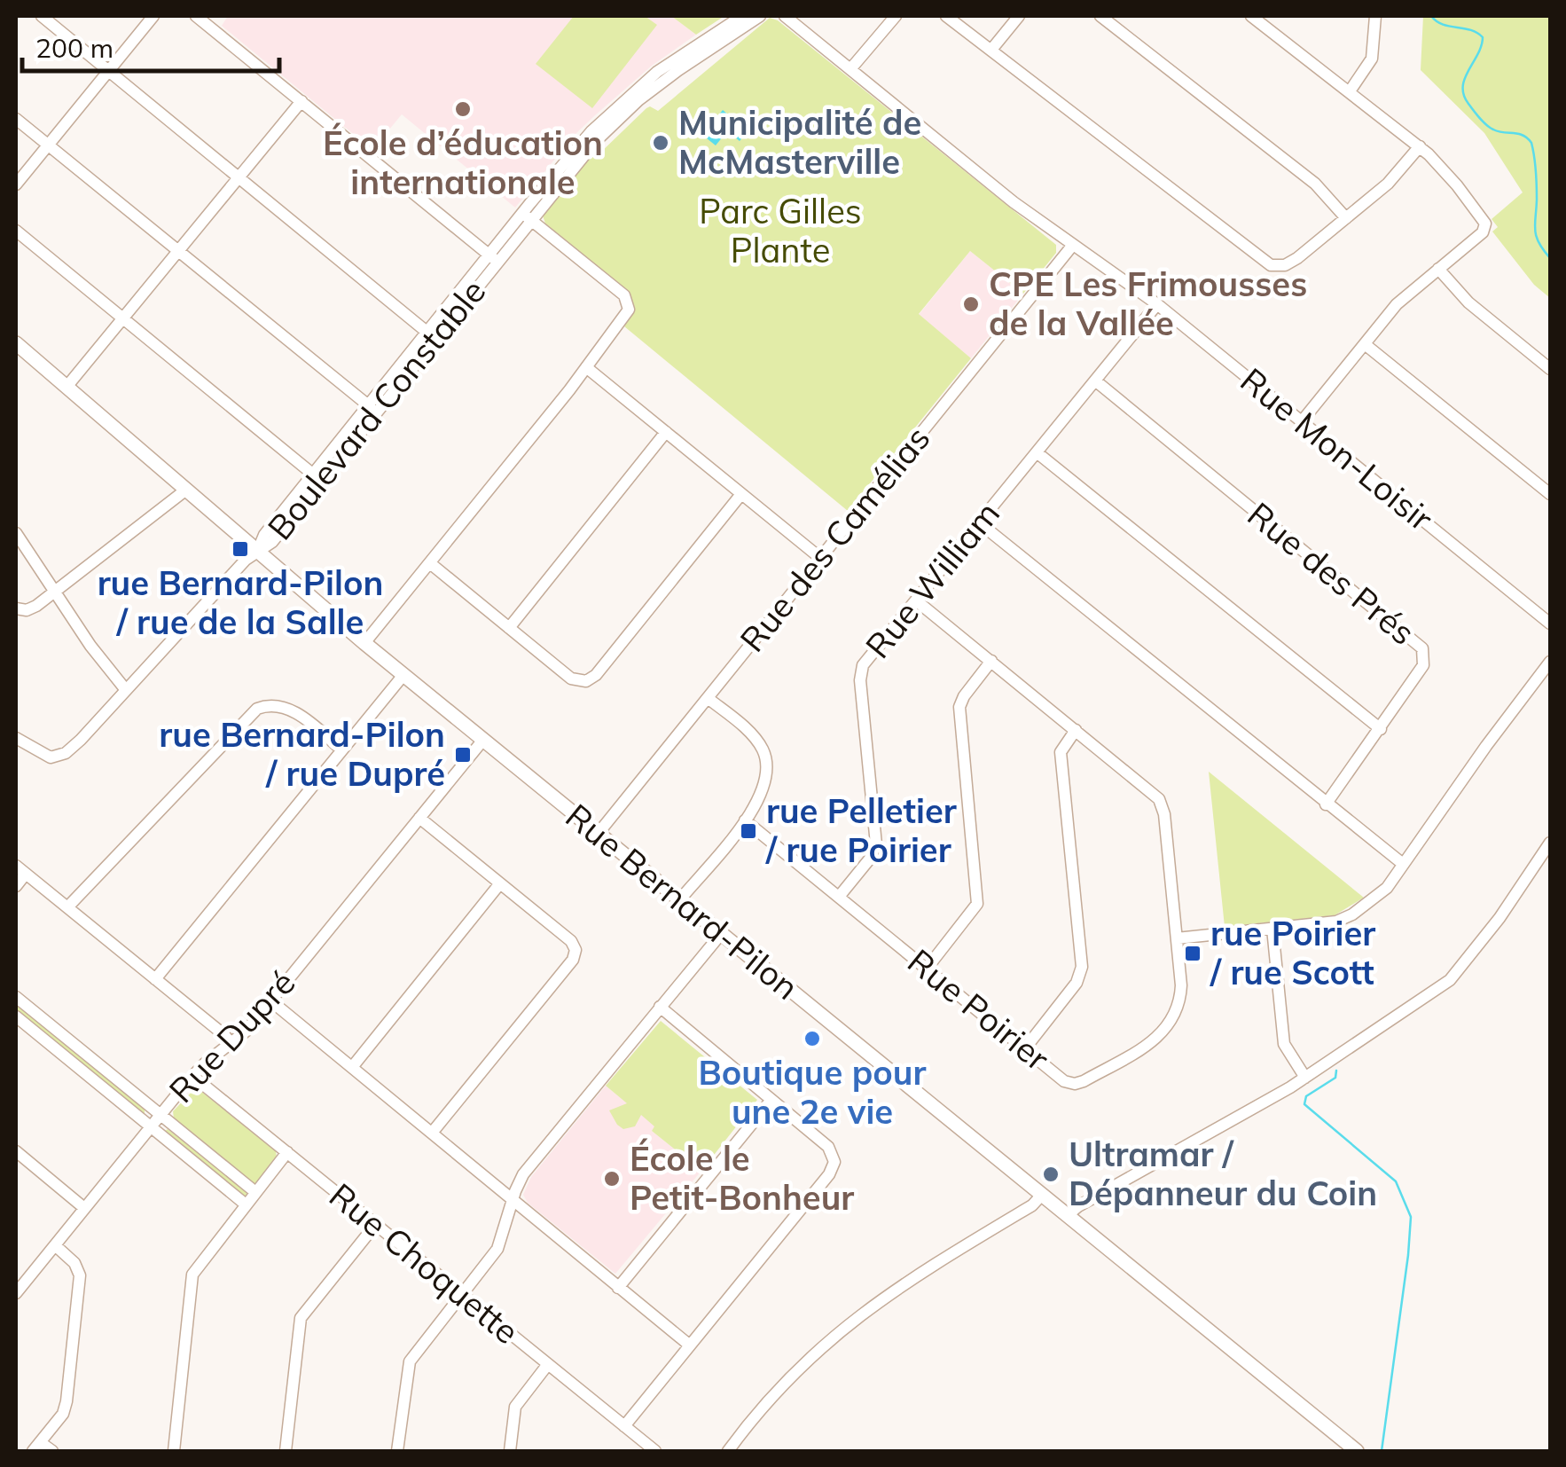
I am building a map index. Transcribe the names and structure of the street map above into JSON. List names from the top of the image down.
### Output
{
  "streets": {
    "main road": ["Rue Bernard-Pilon"],
    "street": [
      "Boulevard Constable",
      "Rue Mon-Loisir",
      "Rue des Camélias",
      "Rue des Prés",
      "Rue William",
      "Rue Poirier",
      "Rue Dupré",
      "Rue Choquette"
    ]
  },
  "crossings": [
    ["Boulevard Constable", "Rue Bernard-Pilon"],
    ["Rue Mon-Loisir", "Rue des Camélias"],
    ["Rue Mon-Loisir", "Rue William"],
    ["Rue des Camélias", "Rue Bernard-Pilon"],
    ["Rue des Prés", "Rue William"],
    ["Rue William", "Rue Poirier"],
    ["Rue Bernard-Pilon", "Rue Dupré"],
    ["Rue Dupré", "Rue Choquette"]
  ],
  "parks": ["Parc Gilles Plante"],
  "places": {
    "other": [
      "École d’éducation internationale",
      "Municipalité de McMasterville",
      "CPE Les Frimousses de la Vallée",
      "Boutique pour une 2e vie",
      "Ultramar / Dépanneur du Coin",
      "École le Petit-Bonheur"
    ],
    "transit": [
      "rue Bernard-Pilon / rue de la Salle",
      "rue Bernard-Pilon / rue Dupré",
      "rue Pelletier / rue Poirier",
      "rue Poirier / rue Scott"
    ]
  },
  "scale_bar": "200 m"
}
